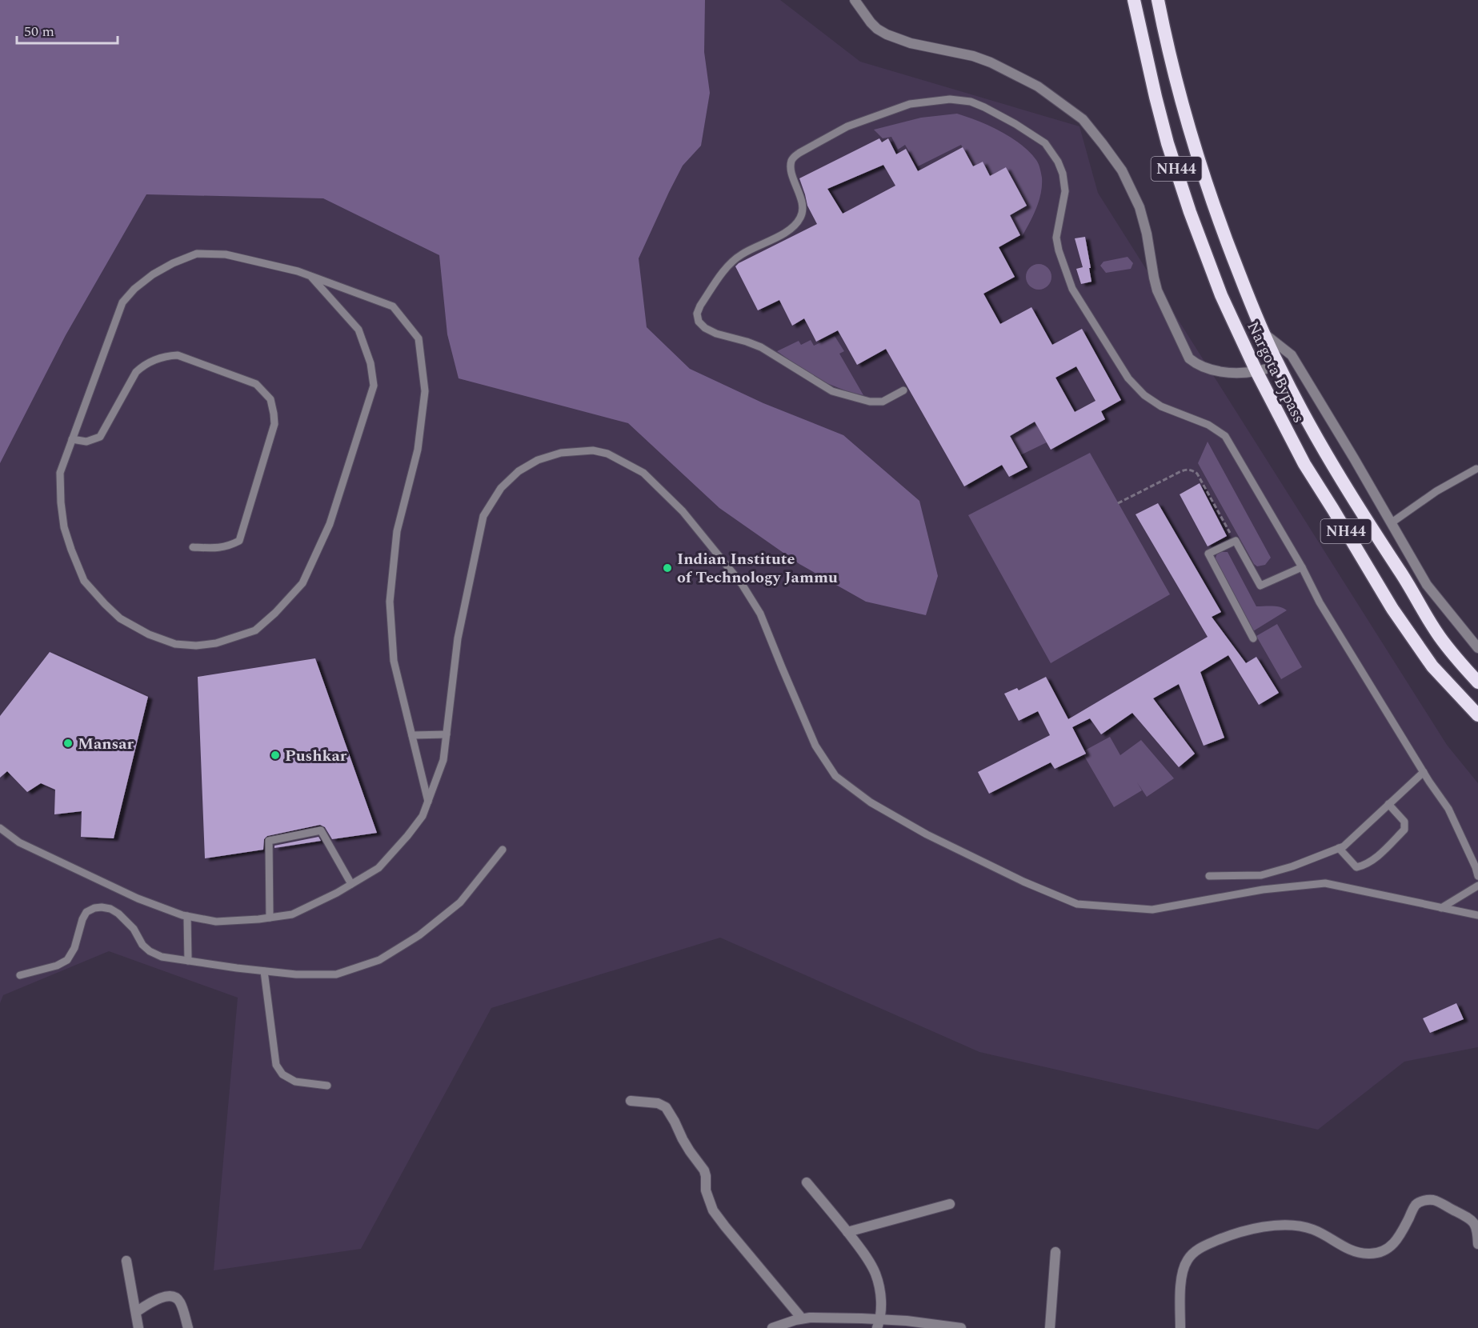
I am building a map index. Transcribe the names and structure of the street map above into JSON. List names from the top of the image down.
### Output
{
  "streets": {
    "highway": ["NH44", "Nargota Bypass"]
  },
  "places": ["Indian Institute of Technology Jammu", "Mansar", "Pushkar"],
  "scale_bar": "50 m"
}
